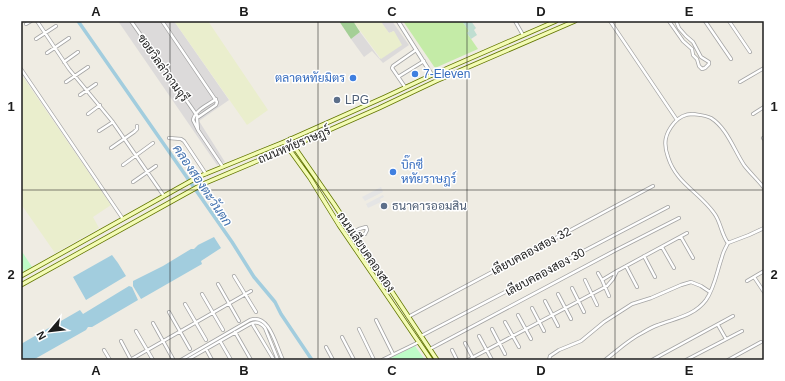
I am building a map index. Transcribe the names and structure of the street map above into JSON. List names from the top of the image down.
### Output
{
  "streets": {
    "main road": ["ถนนหทัยราษฎร์", "ถนนเลียบคลองสอง"],
    "street": ["ซอยวิลล่าจามจุรี", "เลียบคลองสอง 32", "เลียบคลองสอง 30"]
  },
  "crossings": [
    ["ซอยวิลล่าจามจุรี", "ถนนหทัยราษฎร์"],
    ["ถนนหทัยราษฎร์", "ถนนเลียบคลองสอง"],
    ["เลียบคลองสอง 32", "ถนนเลียบคลองสอง"],
    ["ถนนเลียบคลองสอง", "เลียบคลองสอง 30"]
  ],
  "water": ["คลองสองตะวันตก"],
  "places": [
    "7-Eleven",
    "ตลาดหทัยมิตร",
    "LPG",
    "บิ๊กซี หทัยราษฎร์",
    "ธนาคารออมสิน"
  ],
  "north": "bottom left",
  "grid": {
    "columns": [
      "A",
      "B",
      "C",
      "D",
      "E"
    ],
    "rows": ["1", "2"]
  }
}
